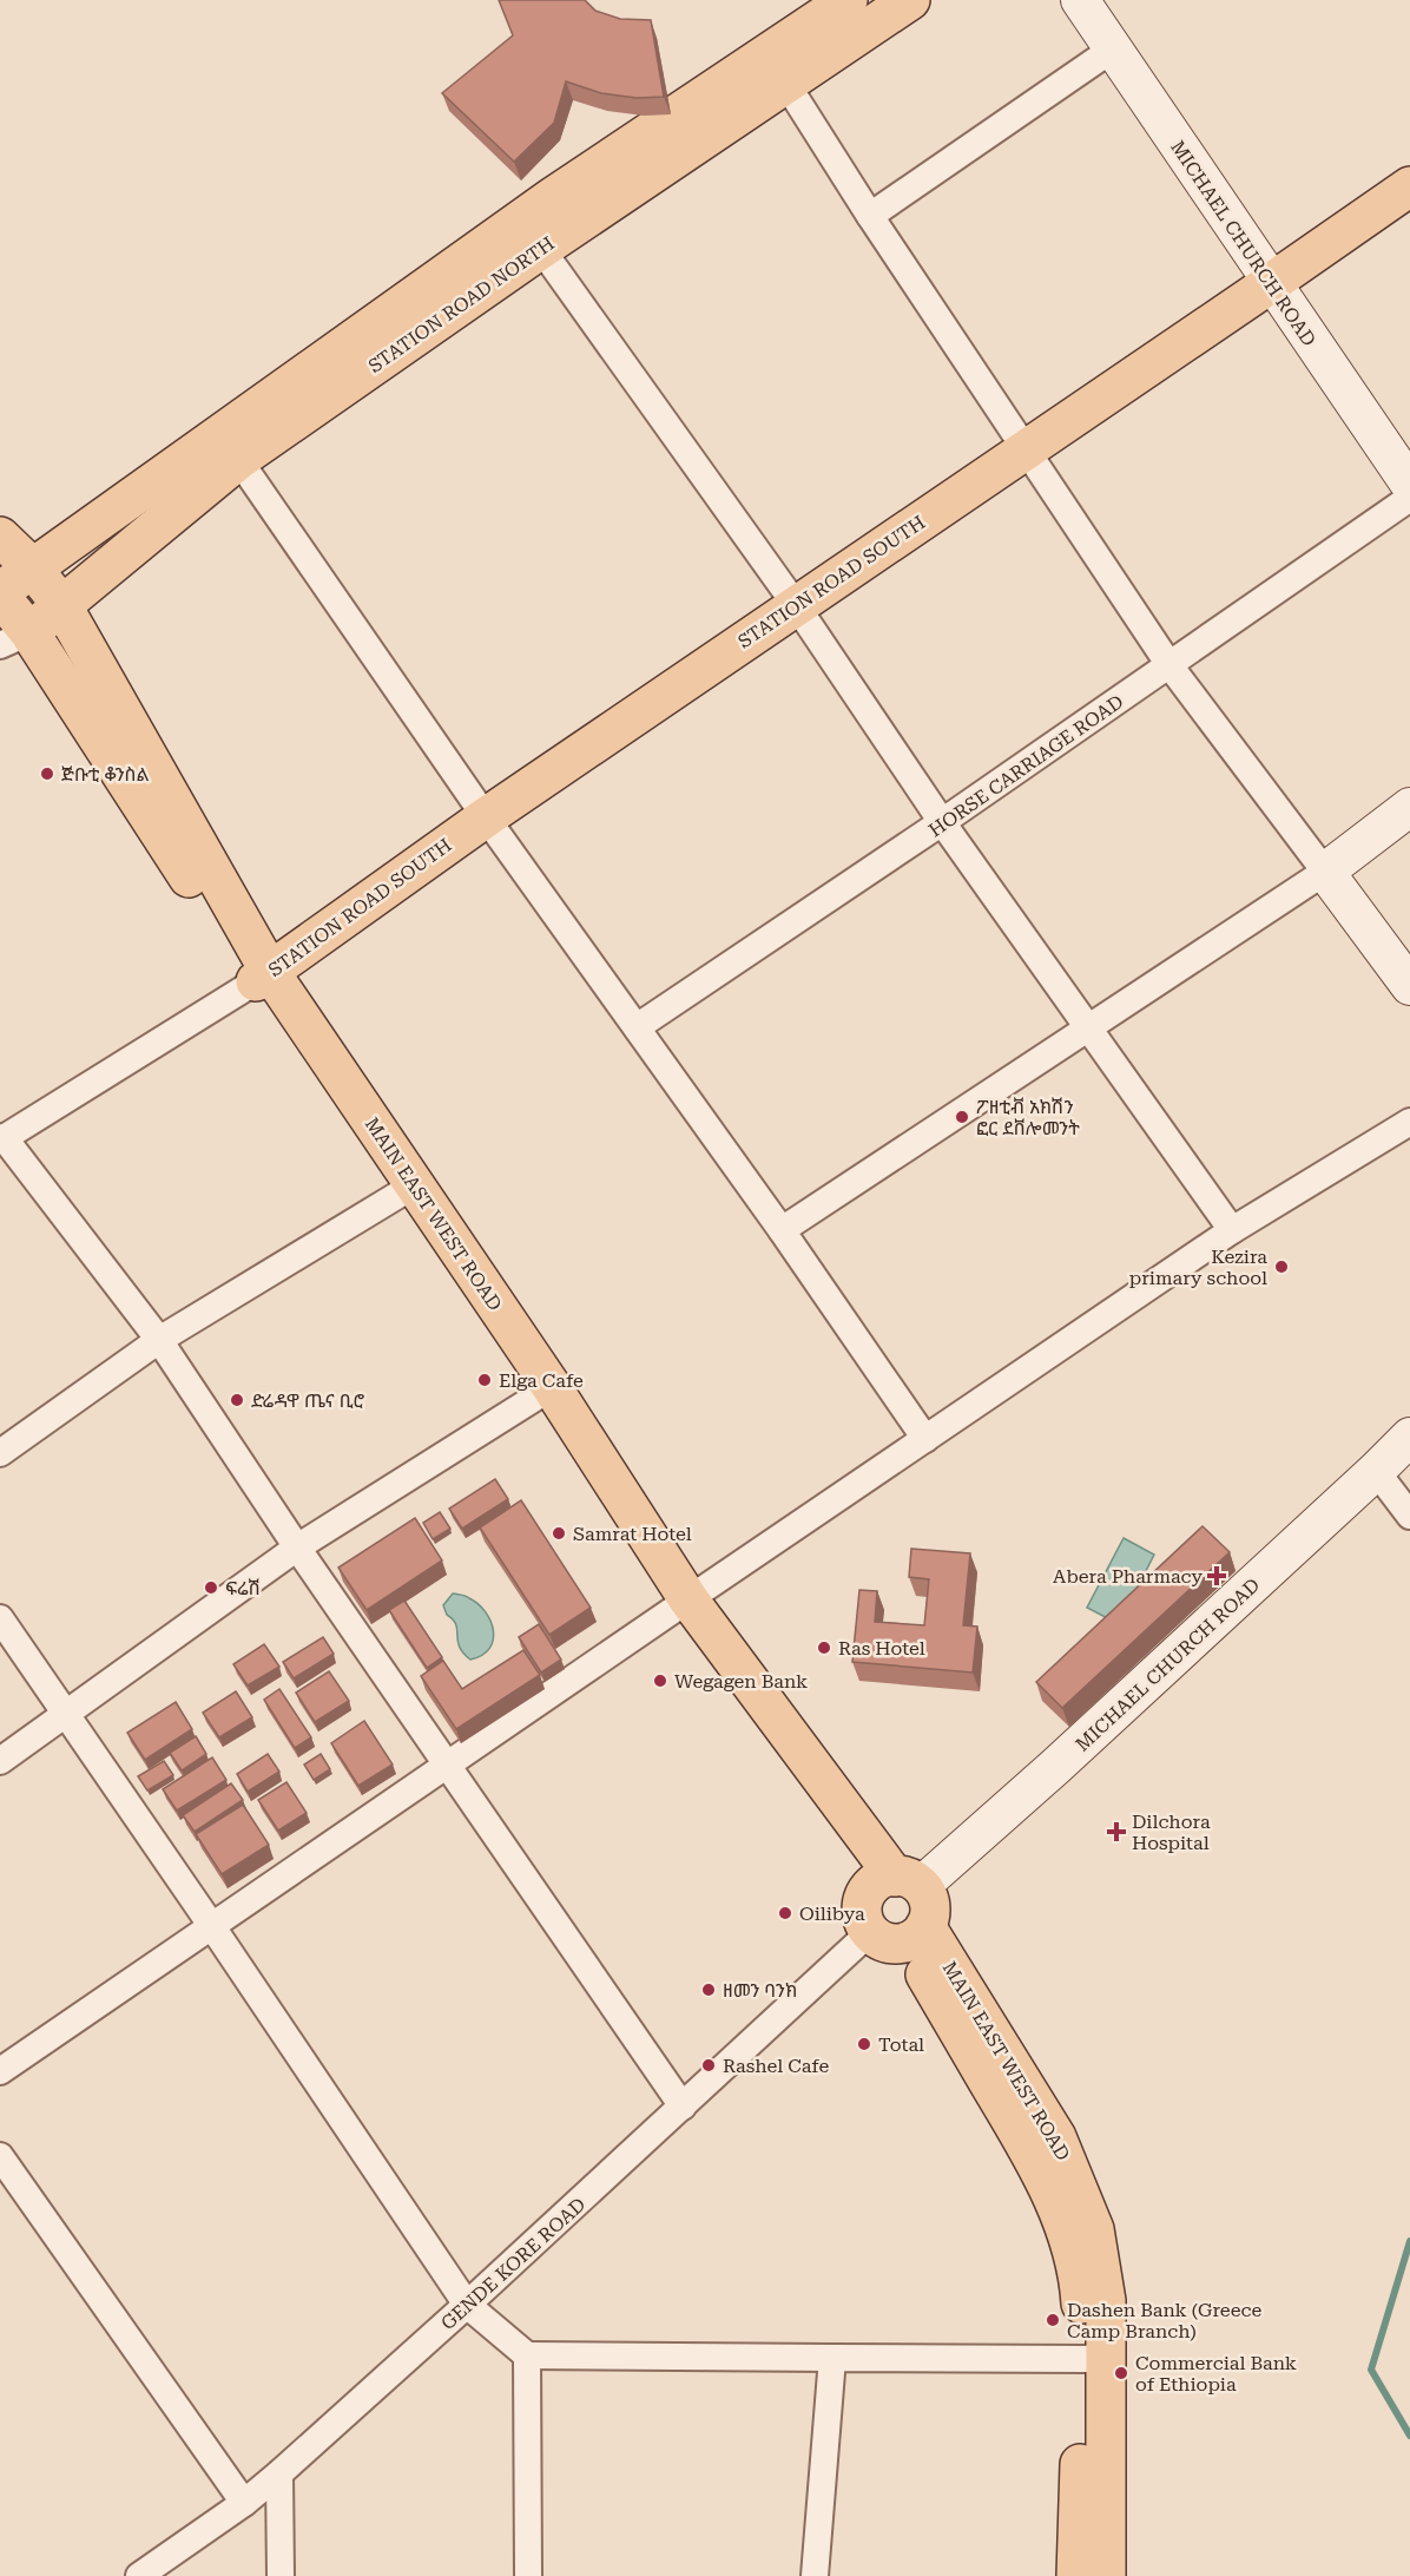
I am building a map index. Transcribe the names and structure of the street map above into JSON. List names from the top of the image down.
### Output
{
  "streets": {
    "main road": [
      "MICHAEL CHURCH ROAD",
      "STATION ROAD NORTH",
      "STATION ROAD SOUTH",
      "MAIN EAST WEST ROAD"
    ],
    "street": ["HORSE CARRIAGE ROAD", "GENDE KORE ROAD"]
  },
  "crossings": [
    ["MICHAEL CHURCH ROAD", "STATION ROAD SOUTH"],
    ["MICHAEL CHURCH ROAD", "MAIN EAST WEST ROAD"],
    ["STATION ROAD NORTH", "MAIN EAST WEST ROAD"],
    ["STATION ROAD SOUTH", "MAIN EAST WEST ROAD"],
    ["MAIN EAST WEST ROAD", "GENDE KORE ROAD"]
  ],
  "places": {
    "other": [
      "ጅቡቲ ቆንስል",
      "ፖዘቲቭ አክሽን ፎር ደቨሎመንት",
      "Kezira primary school",
      "Elga Cafe",
      "ድሬዳዋ ጤና ቢሮ",
      "Samrat Hotel",
      "ፍሬሽ",
      "Ras Hotel",
      "Wegagen Bank",
      "Oilibya",
      "ዘመን ባንክ",
      "Total",
      "Rashel Cafe",
      "Dashen Bank (Greece Camp Branch)",
      "Commercial Bank of Ethiopia"
    ],
    "health": ["Abera Pharmacy", "Dilchora Hospital"]
  }
}
